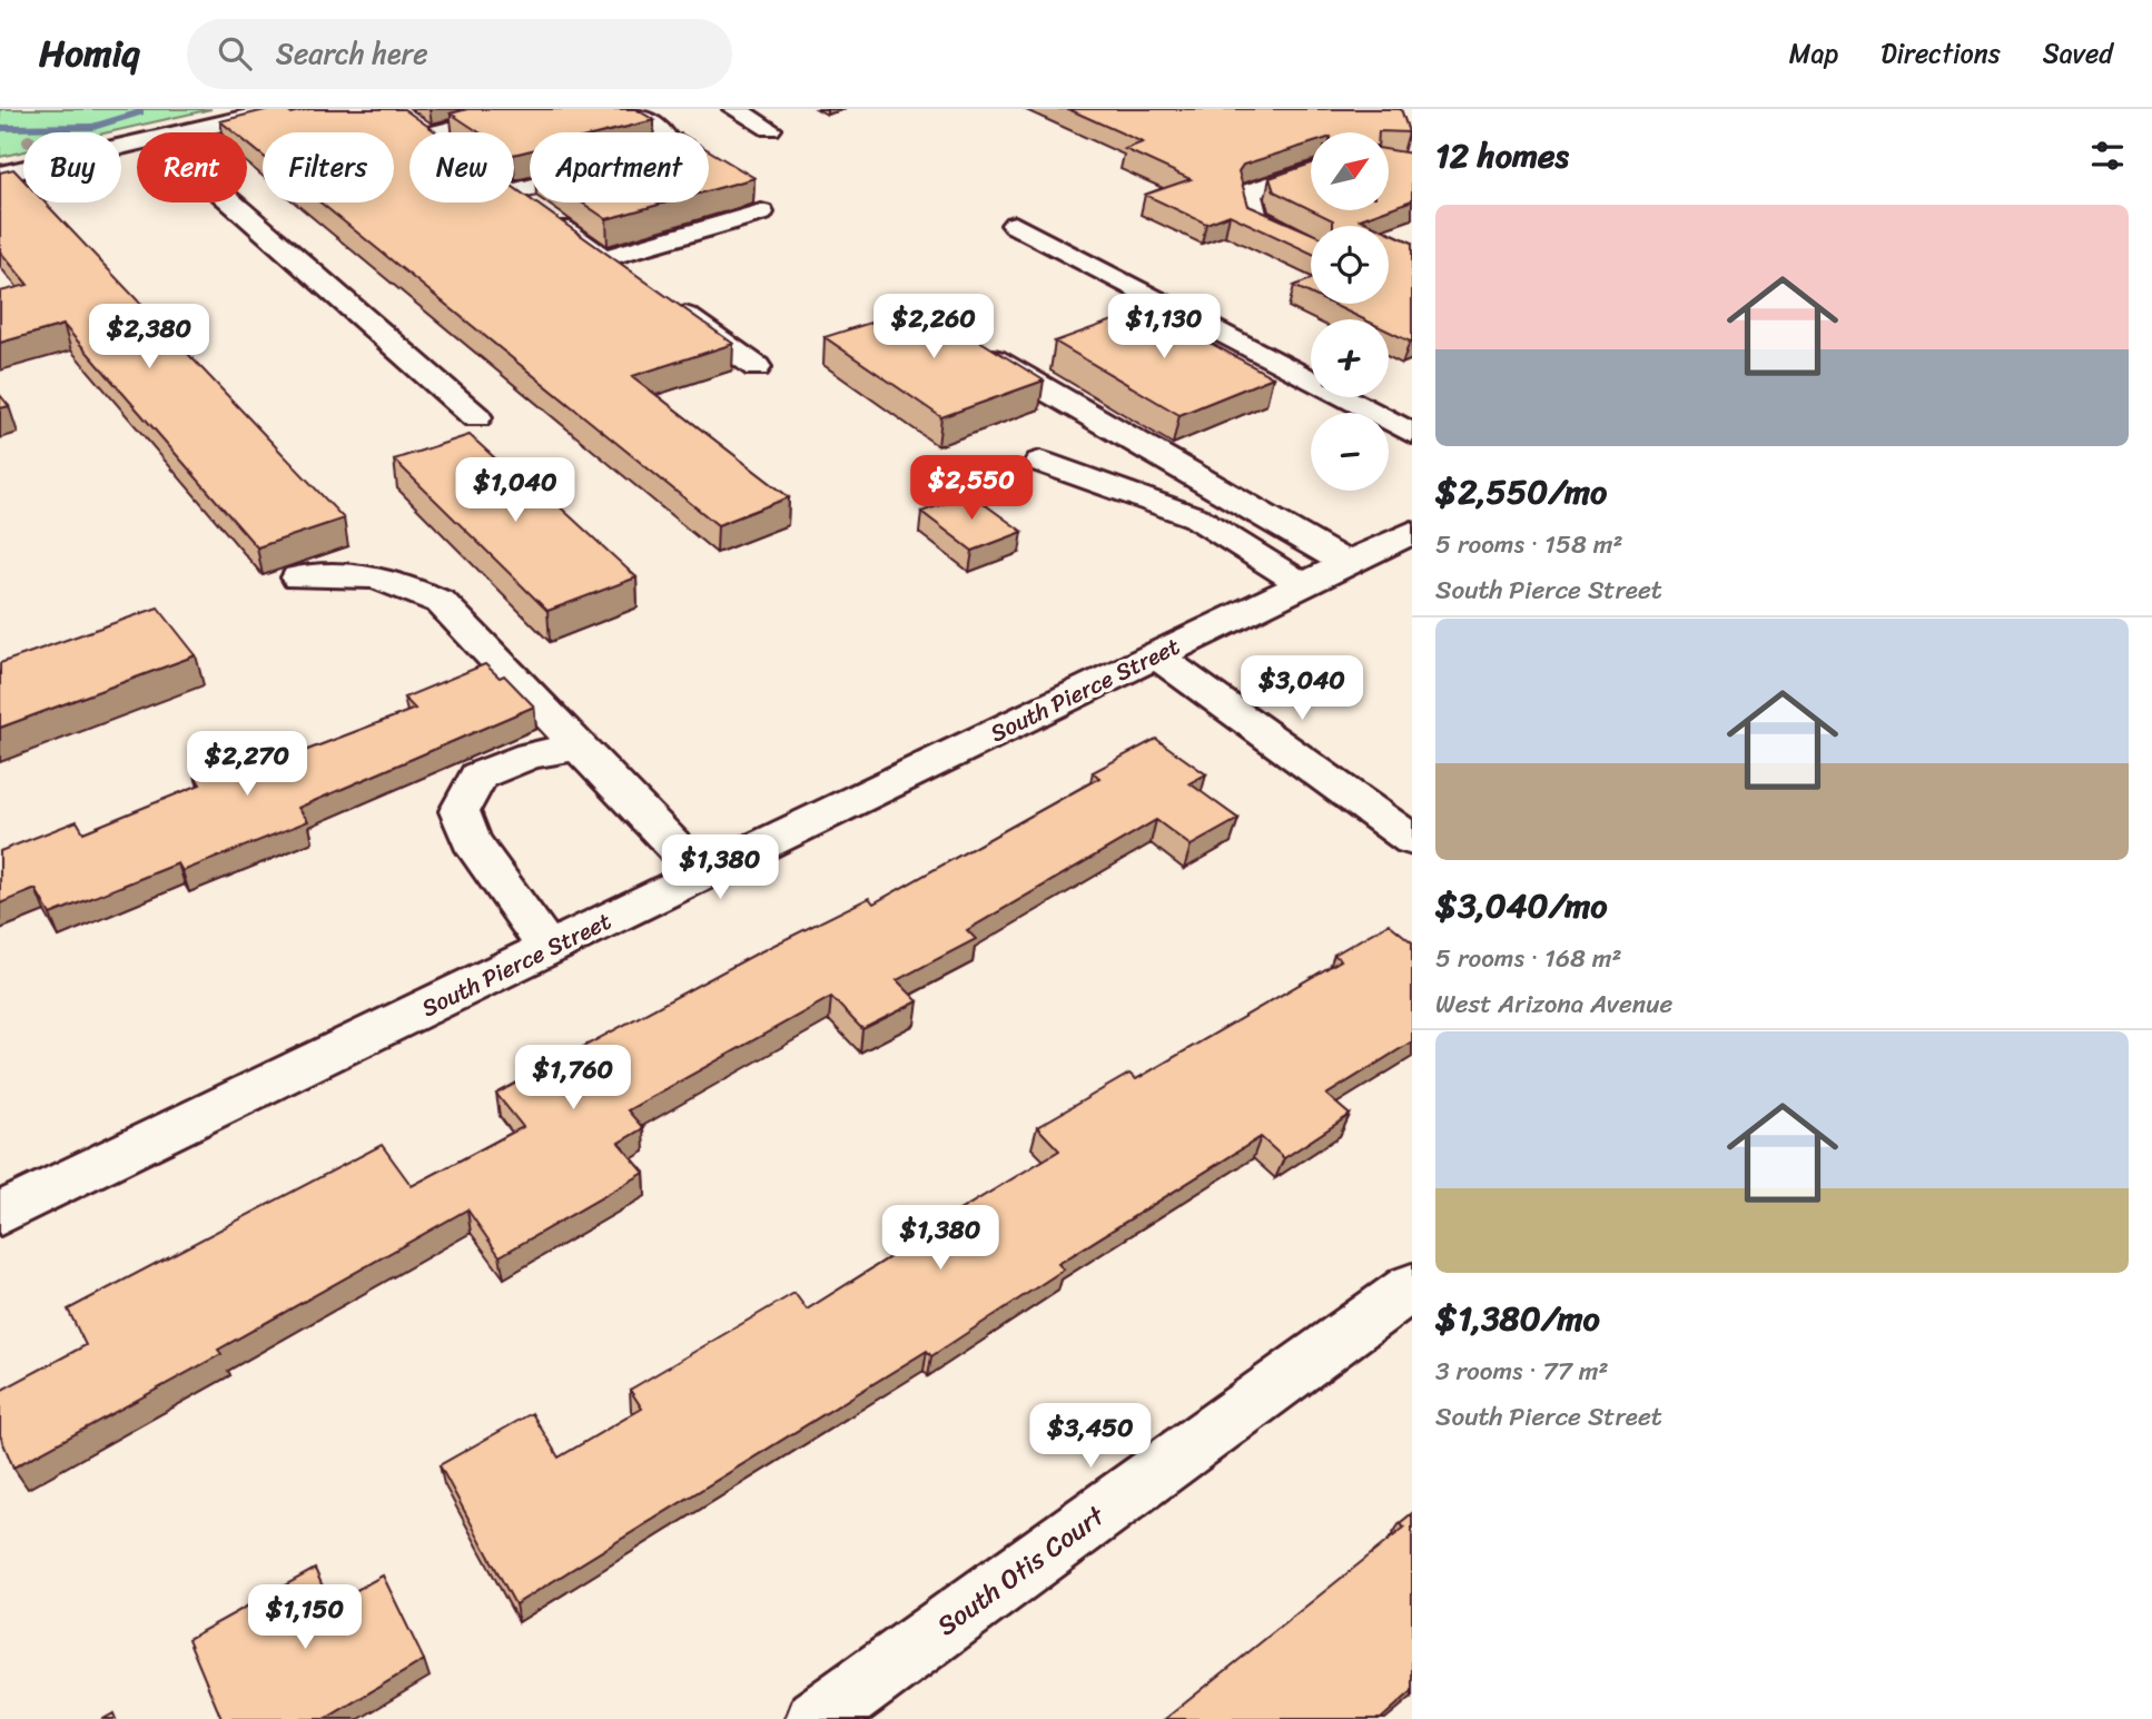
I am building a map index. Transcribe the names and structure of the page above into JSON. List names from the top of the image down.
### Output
{
  "streets": {
    "street": ["South Pierce Street", "South Otis Court"]
  },
  "north": "top right",
  "page": {
    "header": "Homiq",
    "search": "Search here",
    "nav": ["Map", "Directions", "Saved"],
    "heading": "12 homes",
    "map_buttons": ["+", "−"],
    "chip": [
      "Buy",
      "Rent",
      "Filters",
      "New",
      "Apartment"
    ],
    "list": [
      {
        "name": "$2,550/mo",
        "note": "5 rooms · 158 m² · South Pierce Street"
      },
      {
        "name": "$3,040/mo",
        "note": "5 rooms · 168 m² · West Arizona Avenue"
      },
      {
        "name": "$1,380/mo",
        "note": "3 rooms · 77 m² · South Pierce Street"
      }
    ],
    "price": [
      "$2,260",
      "$1,130",
      "$2,380",
      "$2,550",
      "$1,040",
      "$3,040",
      "$2,270",
      "$1,380",
      "$1,760",
      "$1,380",
      "$3,450",
      "$1,150"
    ]
  }
}
